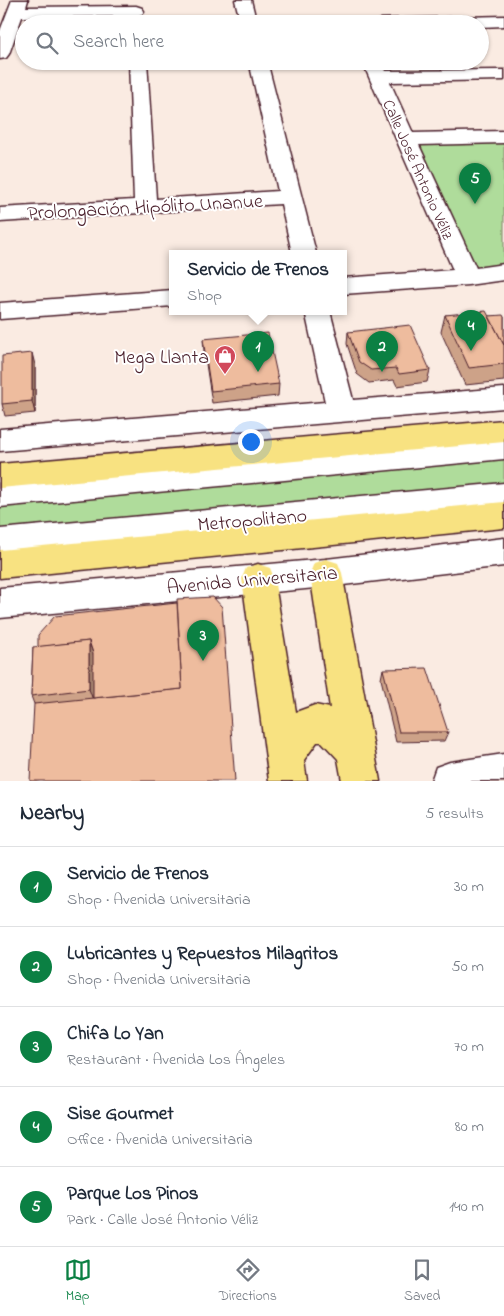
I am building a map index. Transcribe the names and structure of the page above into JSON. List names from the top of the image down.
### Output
{
  "streets": {
    "main road": ["Avenida Universitaria"],
    "street": ["Calle José Antonio Véliz", "Prolongación Hipólito Unanue", "Metropolitano"]
  },
  "places": {
    "shop": ["Mega Llanta"]
  },
  "page": {
    "search": "Search here",
    "pins": [
      "5",
      "4",
      "1",
      "2",
      "3"
    ],
    "popup": ["Servicio de Frenos", "Shop"],
    "heading": ["Nearby", "5 results"],
    "list": [
      {
        "mark": "1",
        "name": "Servicio de Frenos",
        "note": "Shop · Avenida Universitaria",
        "value": "30 m"
      },
      {
        "mark": "2",
        "name": "Lubricantes y Repuestos Milagritos",
        "note": "Shop · Avenida Universitaria",
        "value": "50 m"
      },
      {
        "mark": "3",
        "name": "Chifa Lo Yan",
        "note": "Restaurant · Avenida Los Ángeles",
        "value": "70 m"
      },
      {
        "mark": "4",
        "name": "Sise Gourmet",
        "note": "Office · Avenida Universitaria",
        "value": "80 m"
      },
      {
        "mark": "5",
        "name": "Parque Los Pinos",
        "note": "Park · Calle José Antonio Véliz",
        "value": "140 m"
      }
    ],
    "nav": ["Map", "Directions", "Saved"]
  }
}
